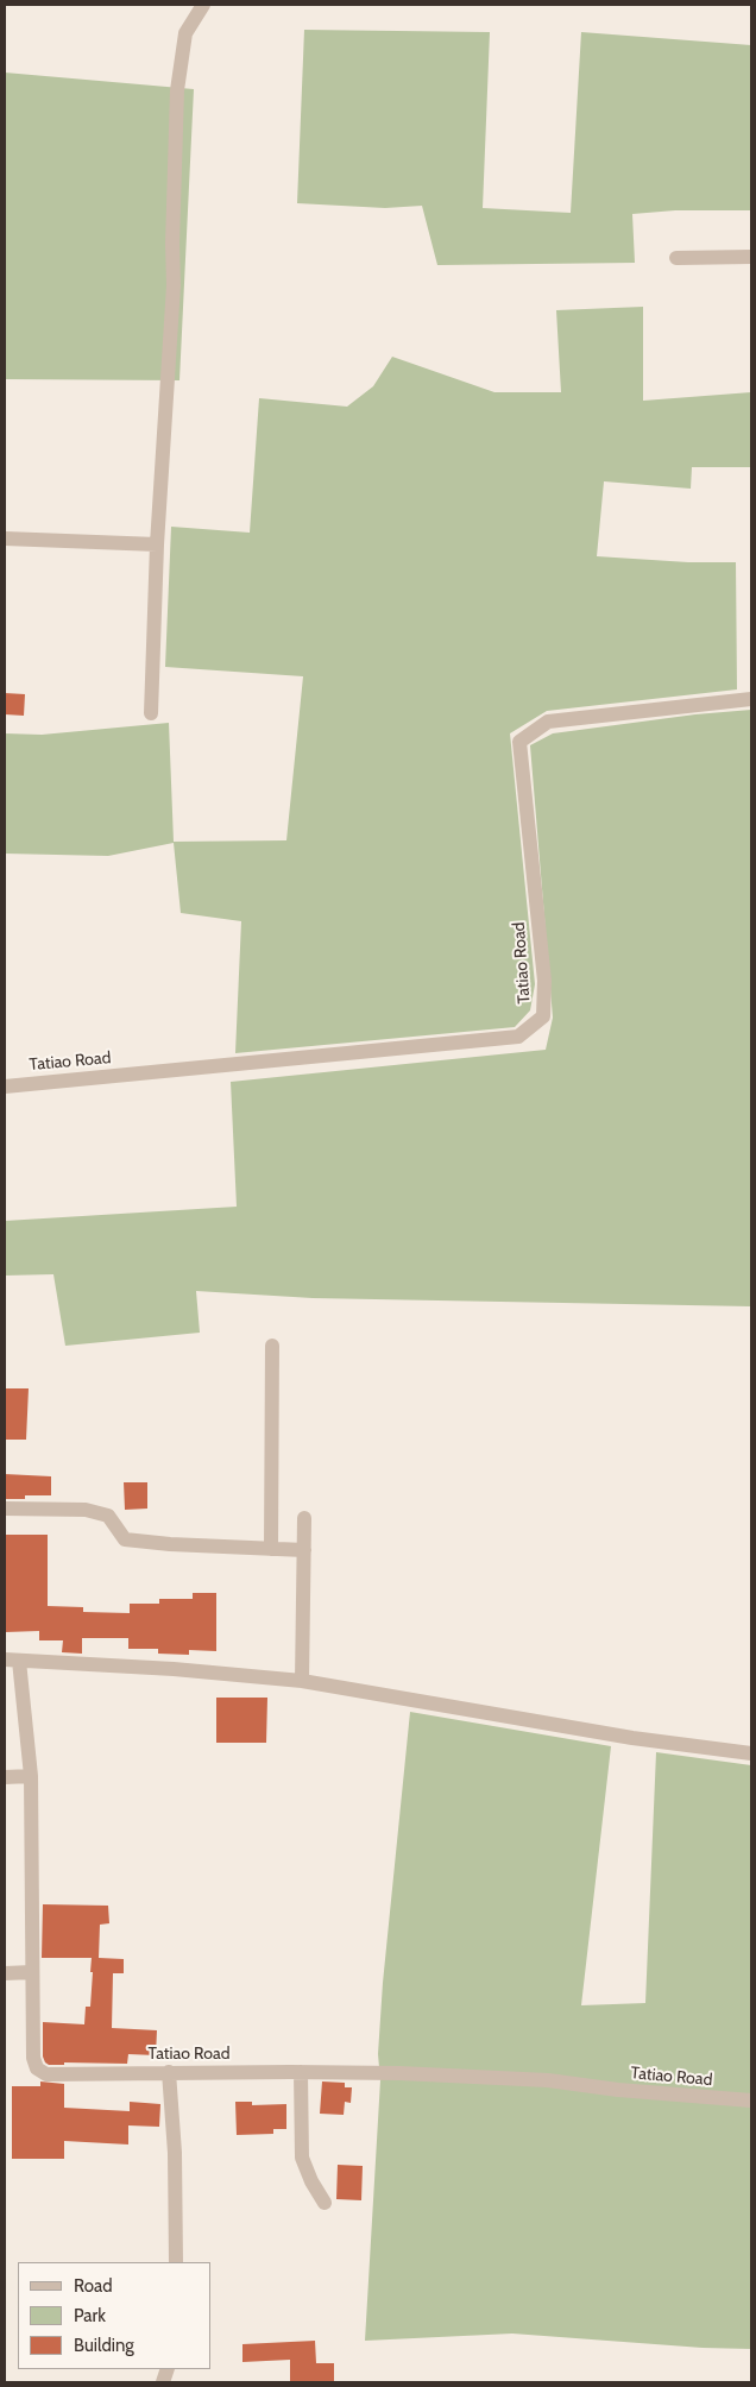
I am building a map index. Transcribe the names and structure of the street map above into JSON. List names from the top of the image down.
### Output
{
  "streets": {
    "street": ["Tatiao Road"]
  },
  "legend": ["Road", "Park", "Building"]
}
